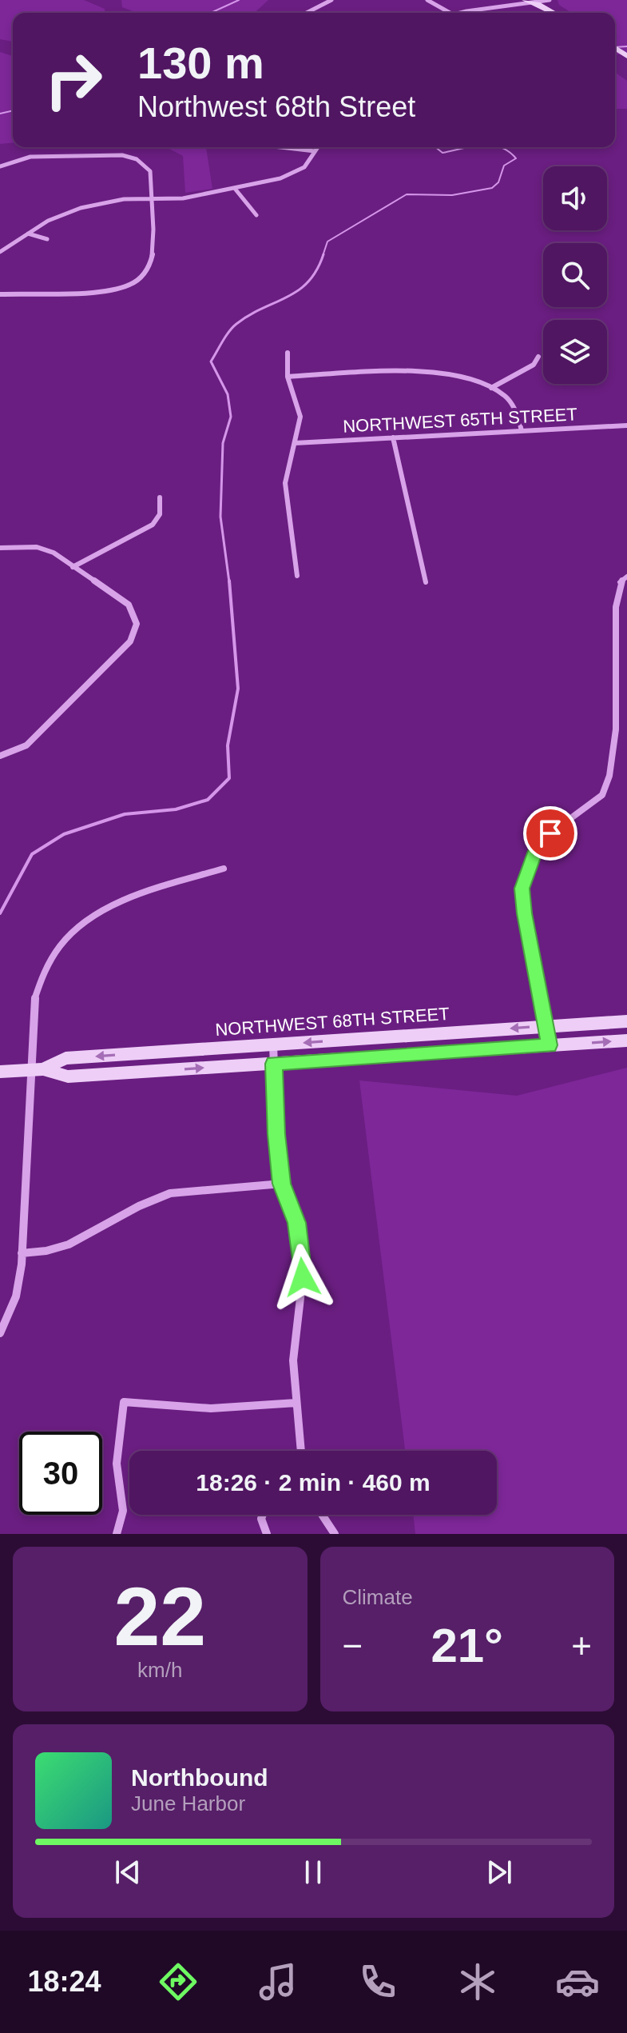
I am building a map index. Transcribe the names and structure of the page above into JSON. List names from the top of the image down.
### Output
{
  "streets": {
    "main road": ["NORTHWEST 68TH STREET"],
    "street": ["NORTHWEST 65TH STREET"]
  },
  "page": {
    "turn": ["130 m", "Northwest 68th Street"],
    "limit": "30",
    "trip": "18:26 · 2 min · 460 m",
    "tile": [
      ["22", "km/h"],
      "Climate"
    ],
    "heat": ["−", "21°", "+"],
    "song": ["Northbound", "June Harbor"],
    "tabs": "18:24"
  }
}
